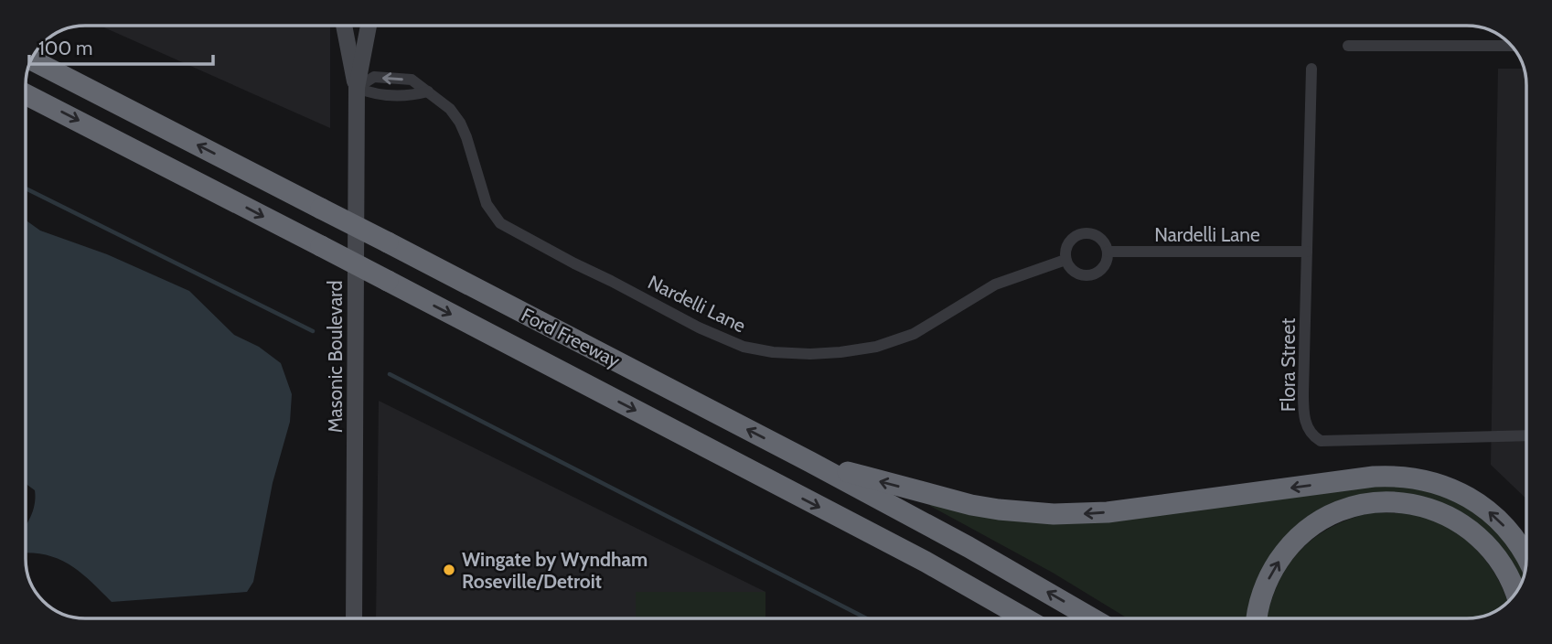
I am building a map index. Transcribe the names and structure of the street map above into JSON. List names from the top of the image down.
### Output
{
  "streets": {
    "highway": ["Ford Freeway"],
    "main road": ["Masonic Boulevard"],
    "street": ["Nardelli Lane", "Flora Street"]
  },
  "crossings": [
    ["Nardelli Lane", "Masonic Boulevard"],
    ["Nardelli Lane", "Flora Street"]
  ],
  "places": ["Wingate by Wyndham Roseville/Detroit"],
  "scale_bar": "100 m"
}
